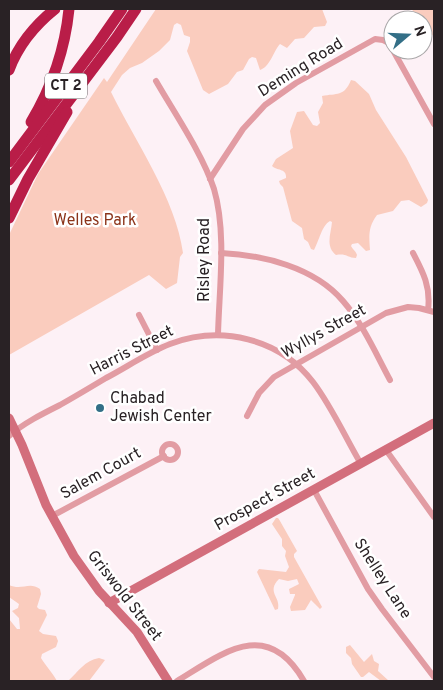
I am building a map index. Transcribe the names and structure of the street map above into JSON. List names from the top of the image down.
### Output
{
  "streets": {
    "highway": ["CT 2"],
    "main road": ["Prospect Street", "Griswold Street"],
    "street": [
      "Deming Road",
      "Risley Road",
      "Wyllys Street",
      "Harris Street",
      "Salem Court",
      "Shelley Lane"
    ]
  },
  "crossings": [
    ["Deming Road", "Risley Road"],
    ["Risley Road", "Harris Street"],
    ["Wyllys Street", "Harris Street"],
    ["Harris Street", "Prospect Street"],
    ["Harris Street", "Griswold Street"],
    ["Salem Court", "Griswold Street"],
    ["Prospect Street", "Shelley Lane"],
    ["Prospect Street", "Griswold Street"]
  ],
  "parks": ["Welles Park"],
  "places": ["Chabad Jewish Center"],
  "north": "right"
}
